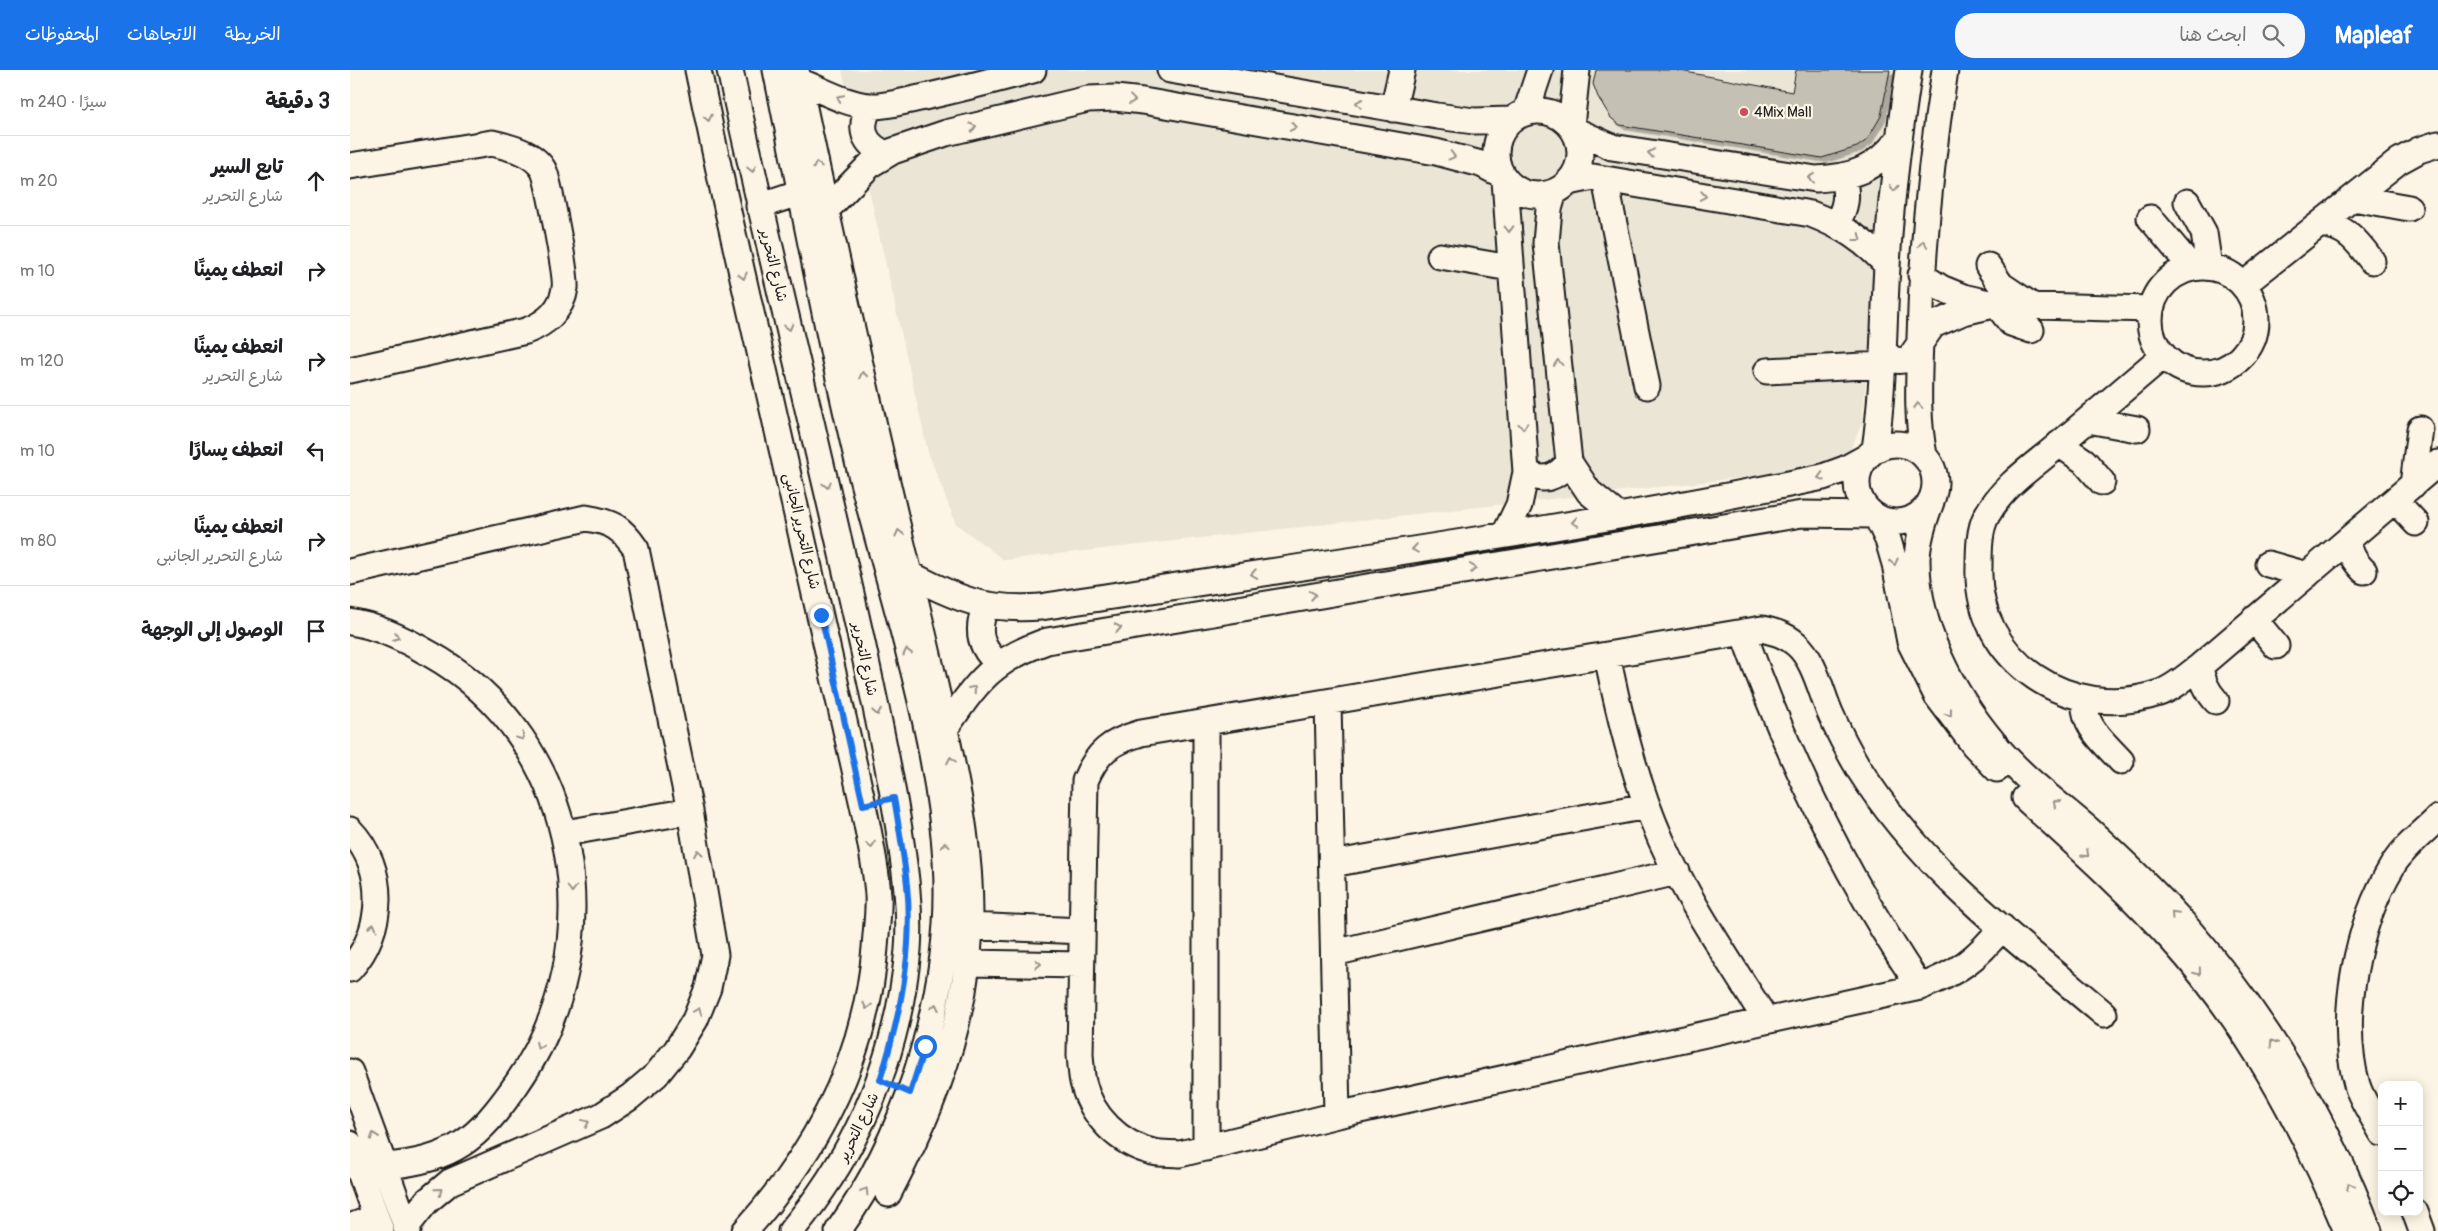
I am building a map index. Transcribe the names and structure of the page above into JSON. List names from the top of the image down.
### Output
{
  "streets": {
    "street": ["شارع التحرير", "شارع التحرير الجانبى"]
  },
  "places": ["4Mix Mall"],
  "page": {
    "header": "Mapleaf",
    "search": "ابحث هنا",
    "nav": ["الخريطة", "الاتجاهات", "المحفوظات"],
    "heading": ["3 دقيقة", "سيرًا · 240 m"],
    "list": [
      ["تابع السير", "شارع التحرير", "20 m"],
      ["انعطف يمينًا", "10 m"],
      ["انعطف يمينًا", "شارع التحرير", "120 m"],
      ["انعطف يسارًا", "10 m"],
      ["انعطف يمينًا", "شارع التحرير الجانبى", "80 m"],
      "الوصول إلى الوجهة"
    ],
    "map_buttons": ["+", "−"]
  }
}
